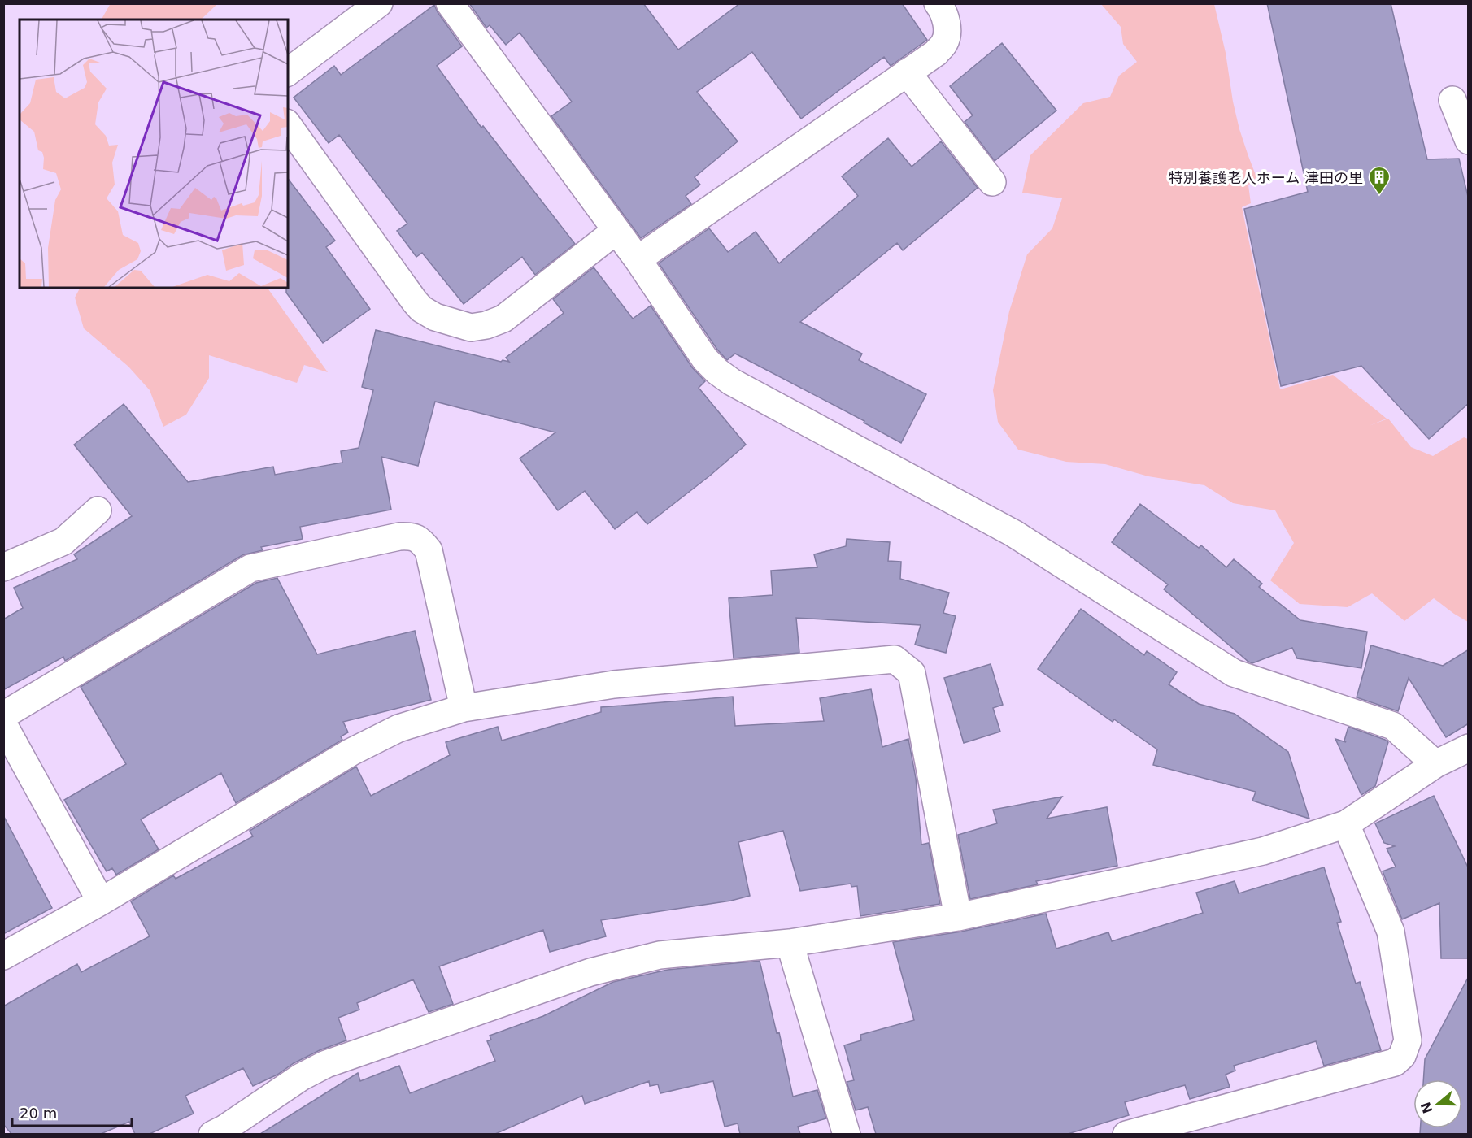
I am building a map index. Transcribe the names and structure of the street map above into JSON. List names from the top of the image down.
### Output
{
  "places": {
    "building": ["特別養護老人ホーム 津田の里"]
  },
  "scale_bar": "20 m",
  "north": "left"
}
